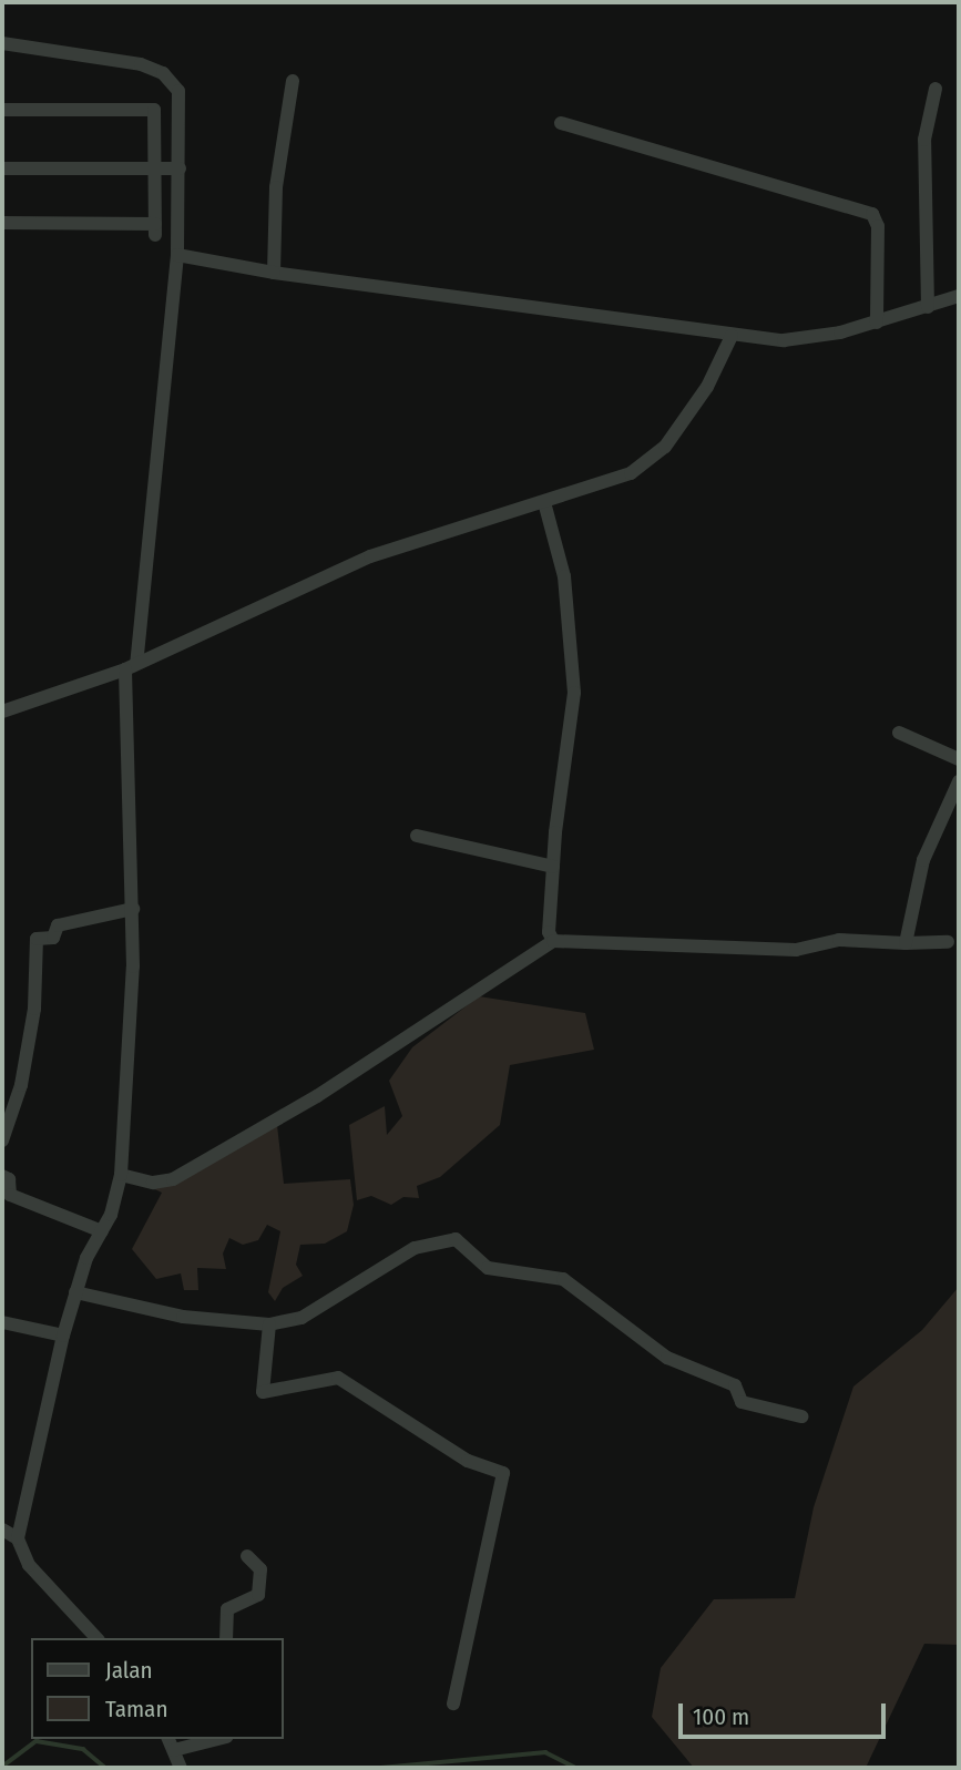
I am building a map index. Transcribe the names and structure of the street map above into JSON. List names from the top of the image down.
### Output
{
  "legend": ["Jalan", "Taman"],
  "scale_bar": "100 m"
}
